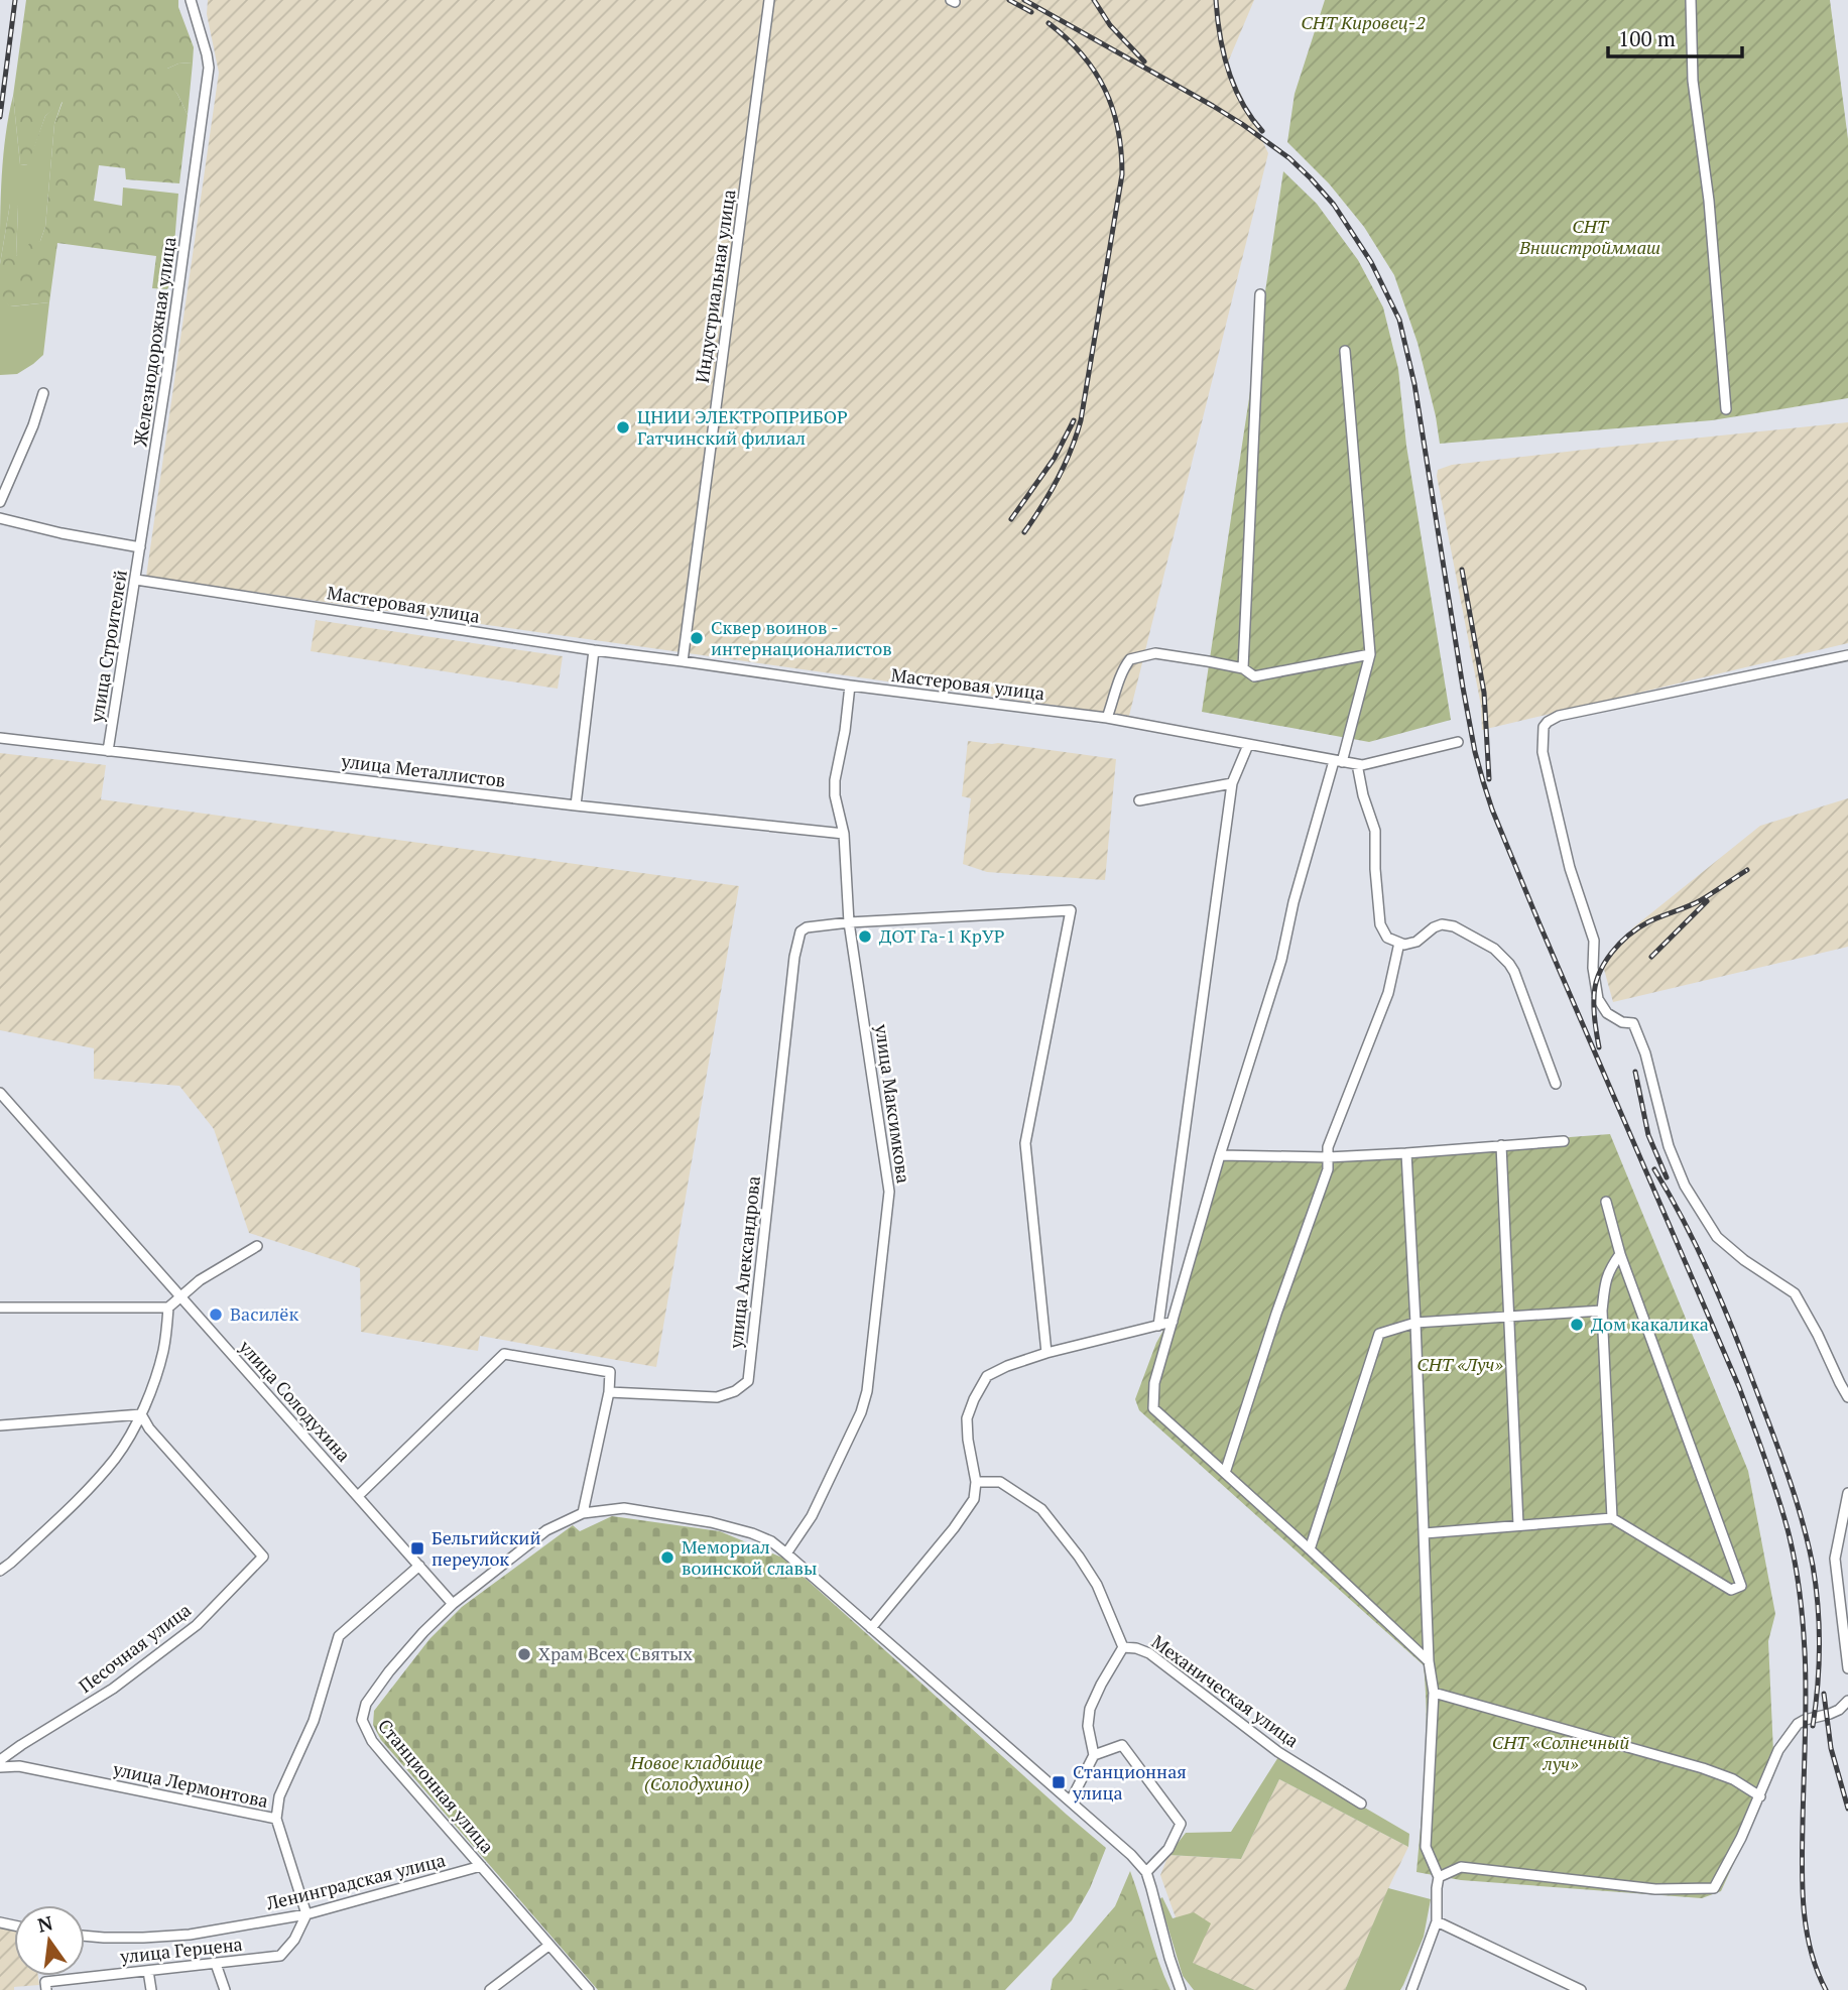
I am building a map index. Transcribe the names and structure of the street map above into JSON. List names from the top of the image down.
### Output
{
  "streets": {
    "street": [
      "Индустриальная улица",
      "Железнодорожная улица",
      "Мастеровая улица",
      "улица Строителей",
      "улица Металлистов",
      "улица Максимкова",
      "улица Александрова",
      "улица Солодухина",
      "Песочная улица",
      "Механическая улица",
      "улица Лермонтова",
      "Станционная улица",
      "Ленинградская улица",
      "улица Герцена"
    ]
  },
  "crossings": [
    ["Индустриальная улица", "Мастеровая улица"],
    ["Железнодорожная улица", "улица Строителей"],
    ["Мастеровая улица", "улица Строителей"],
    ["Мастеровая улица", "улица Максимкова"],
    ["улица Строителей", "улица Металлистов"],
    ["улица Металлистов", "улица Максимкова"],
    ["улица Максимкова", "улица Александрова"],
    ["улица Максимкова", "Станционная улица"],
    ["улица Солодухина", "Станционная улица"],
    ["улица Лермонтова", "Ленинградская улица"],
    ["улица Лермонтова", "улица Герцена"],
    ["Станционная улица", "Ленинградская улица"],
    ["Ленинградская улица", "улица Герцена"]
  ],
  "parks": [
    "СНТ Кировец-2",
    "СНТ Вниистройммаш",
    "СНТ «Луч»",
    "СНТ «Солнечный луч»",
    "Новое кладбище (Солодухино)"
  ],
  "places": {
    "other": [
      "ЦНИИ ЭЛЕКТРОПРИБОР Гатчинский филиал",
      "Сквер воинов - интернационалистов",
      "ДОТ Га-1 КрУР",
      "Василёк",
      "Дом какалика",
      "Мемориал воинской славы",
      "Храм Всех Святых"
    ],
    "transit": ["Бельгийский переулок", "Станционная улица"]
  },
  "scale_bar": "100 m",
  "north": "top"
}
